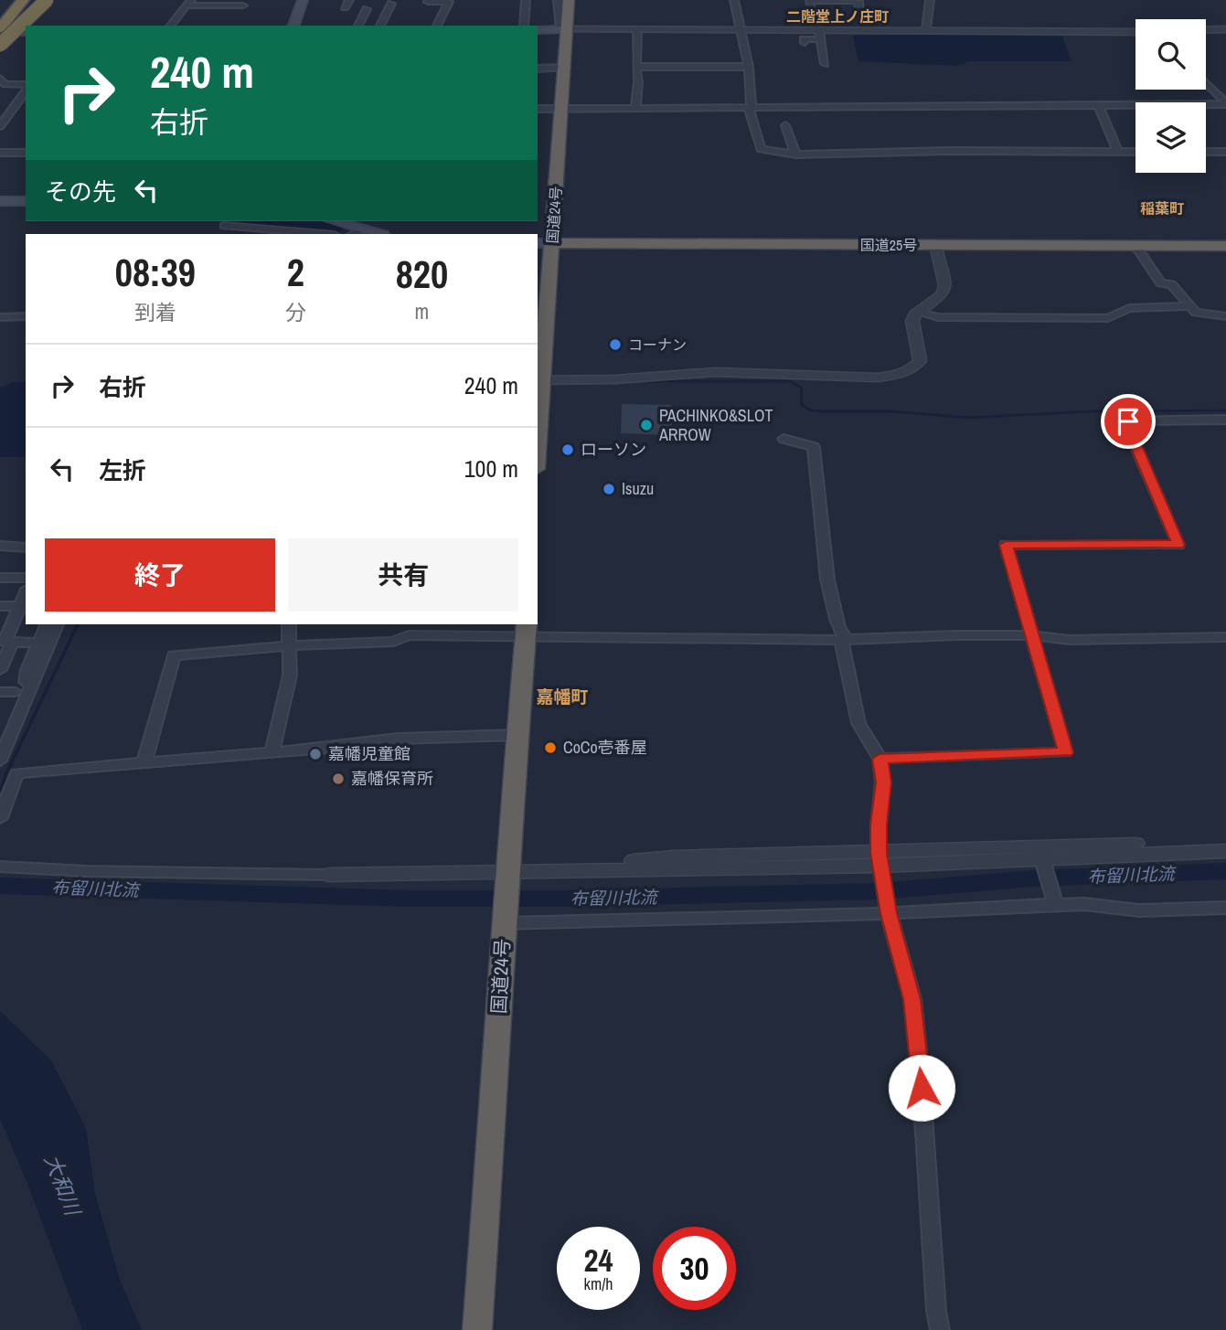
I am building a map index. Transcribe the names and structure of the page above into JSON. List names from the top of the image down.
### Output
{
  "streets": {
    "highway": ["国道24号", "国道25号"]
  },
  "crossings": [
    ["国道24号", "国道25号"]
  ],
  "districts": ["二階堂上ノ庄町", "稲葉町", "嘉幡町"],
  "water": ["布留川北流", "大和川"],
  "places": [
    "コーナン",
    "PACHINKO&SLOT ARROW",
    "ローソン",
    "Isuzu",
    "CoCo壱番屋",
    "嘉幡児童館",
    "嘉幡保育所"
  ],
  "page": {
    "turn": ["240 m", "右折"],
    "then": "その先",
    "eta": [
      "08:39",
      "到着",
      "2",
      "分",
      "820",
      "m"
    ],
    "list": [
      {
        "name": "右折",
        "value": "240 m"
      },
      {
        "name": "左折",
        "value": "100 m"
      }
    ],
    "buttons": ["終了", "共有"],
    "speed": "24 km/h",
    "limit": "30"
  }
}
